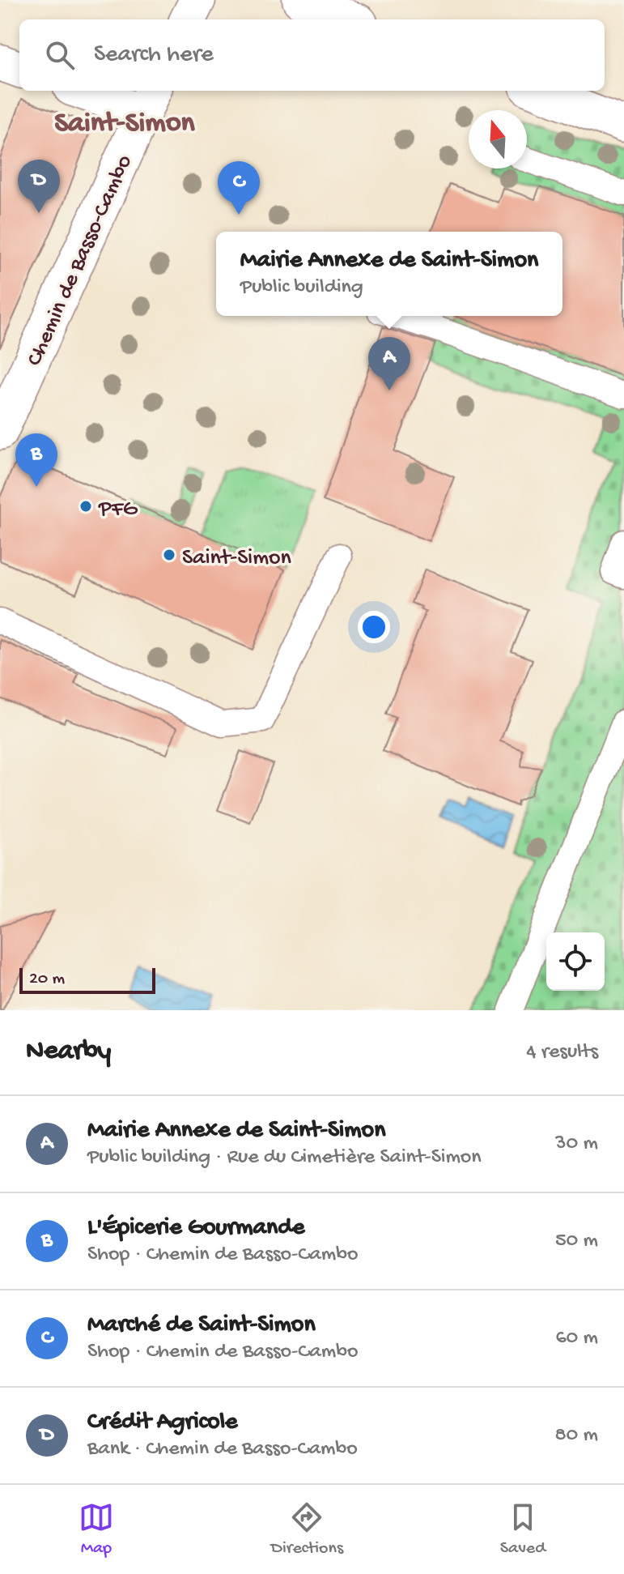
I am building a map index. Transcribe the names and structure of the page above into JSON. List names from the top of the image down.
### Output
{
  "streets": {
    "street": ["Chemin de Basso-Cambo"]
  },
  "districts": ["Saint-Simon"],
  "places": ["PFG", "Saint-Simon"],
  "scale_bar": "20 m",
  "north": "top",
  "page": {
    "search": "Search here",
    "pins": [
      "D",
      "C",
      "A",
      "B"
    ],
    "popup": ["Mairie Annexe de Saint-Simon", "Public building"],
    "scale": "20 m",
    "heading": ["Nearby", "4 results"],
    "list": [
      {
        "mark": "A",
        "name": "Mairie Annexe de Saint-Simon",
        "note": "Public building · Rue du Cimetière Saint-Simon",
        "value": "30 m"
      },
      {
        "mark": "B",
        "name": "L'Épicerie Gourmande",
        "note": "Shop · Chemin de Basso-Cambo",
        "value": "50 m"
      },
      {
        "mark": "C",
        "name": "Marché de Saint-Simon",
        "note": "Shop · Chemin de Basso-Cambo",
        "value": "60 m"
      },
      {
        "mark": "D",
        "name": "Crédit Agricole",
        "note": "Bank · Chemin de Basso-Cambo",
        "value": "80 m"
      }
    ],
    "nav": ["Map", "Directions", "Saved"]
  }
}
